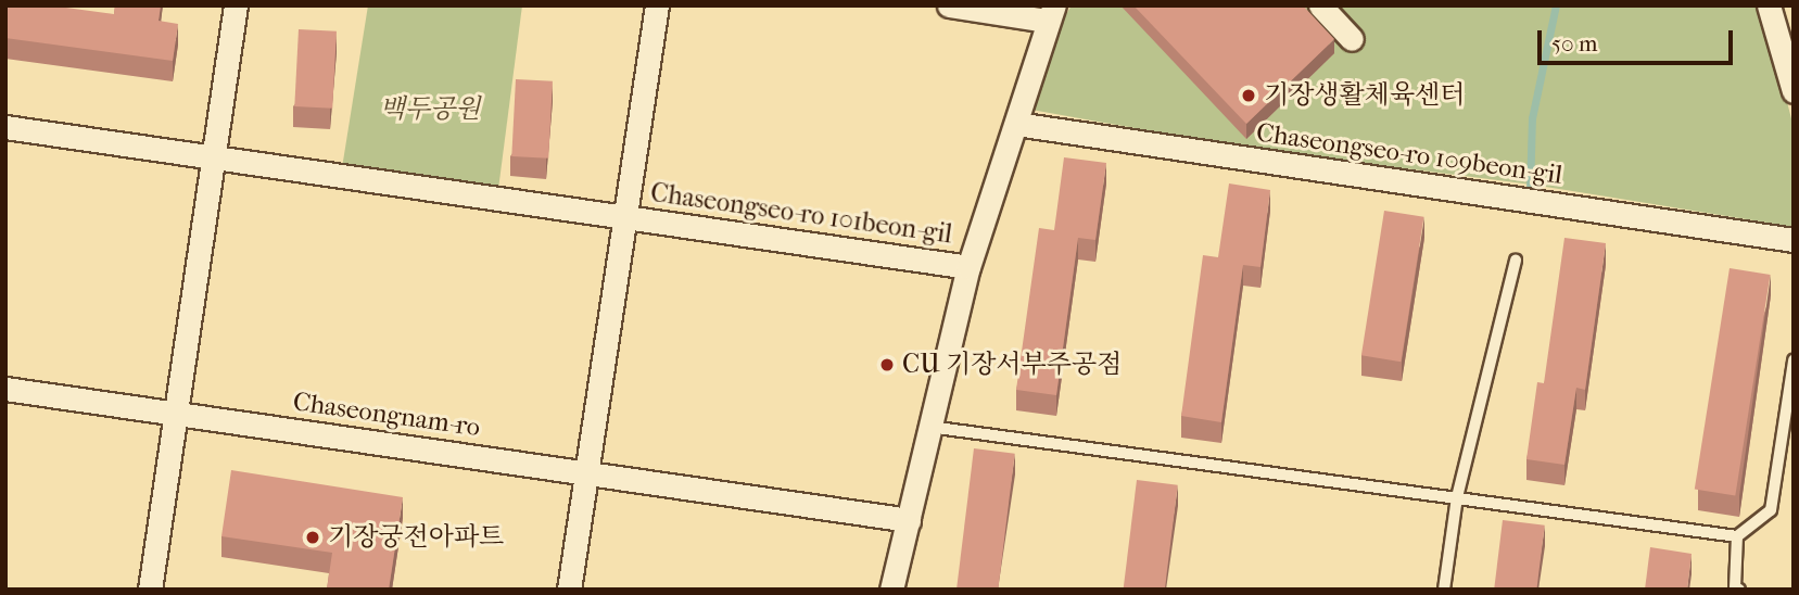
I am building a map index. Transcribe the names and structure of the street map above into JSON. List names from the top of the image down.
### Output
{
  "streets": {
    "street": ["Chaseongseo-ro 109beon-gil", "Chaseongseo-ro 101beon-gil", "Chaseongnam-ro"]
  },
  "crossings": [
    ["Chaseongseo-ro 101beon-gil", "Chaseongnam-ro"]
  ],
  "parks": ["백두공원"],
  "places": ["기장생활체육센터", "CU 기장서부주공점", "기장궁전아파트"],
  "scale_bar": "50 m"
}
